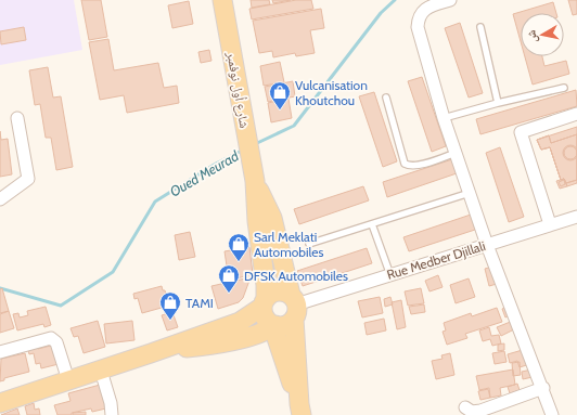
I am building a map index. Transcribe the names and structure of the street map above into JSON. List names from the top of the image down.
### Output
{
  "streets": {
    "main road": ["شارع أول نوفمبر"],
    "street": ["Rue Medber Djillali"]
  },
  "water": ["Oued Meurad"],
  "places": {
    "shop": [
      "Vulcanisation Khoutchou",
      "Sarl Meklati Automobiles",
      "DFSK Automobiles",
      "TAMI"
    ]
  },
  "north": "left"
}
